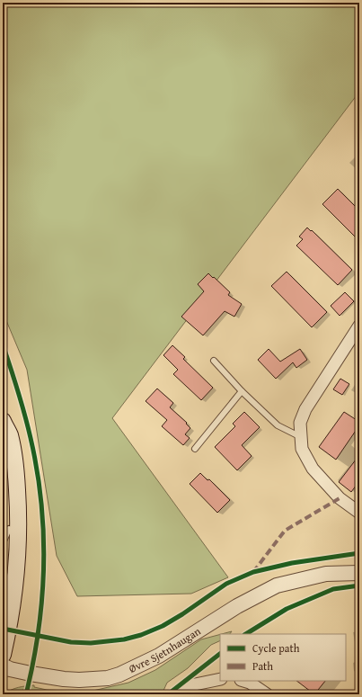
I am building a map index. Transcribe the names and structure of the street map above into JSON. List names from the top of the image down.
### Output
{
  "streets": {
    "street": ["Øvre Sjetnhaugan"]
  },
  "legend": ["Cycle path", "Path"]
}
